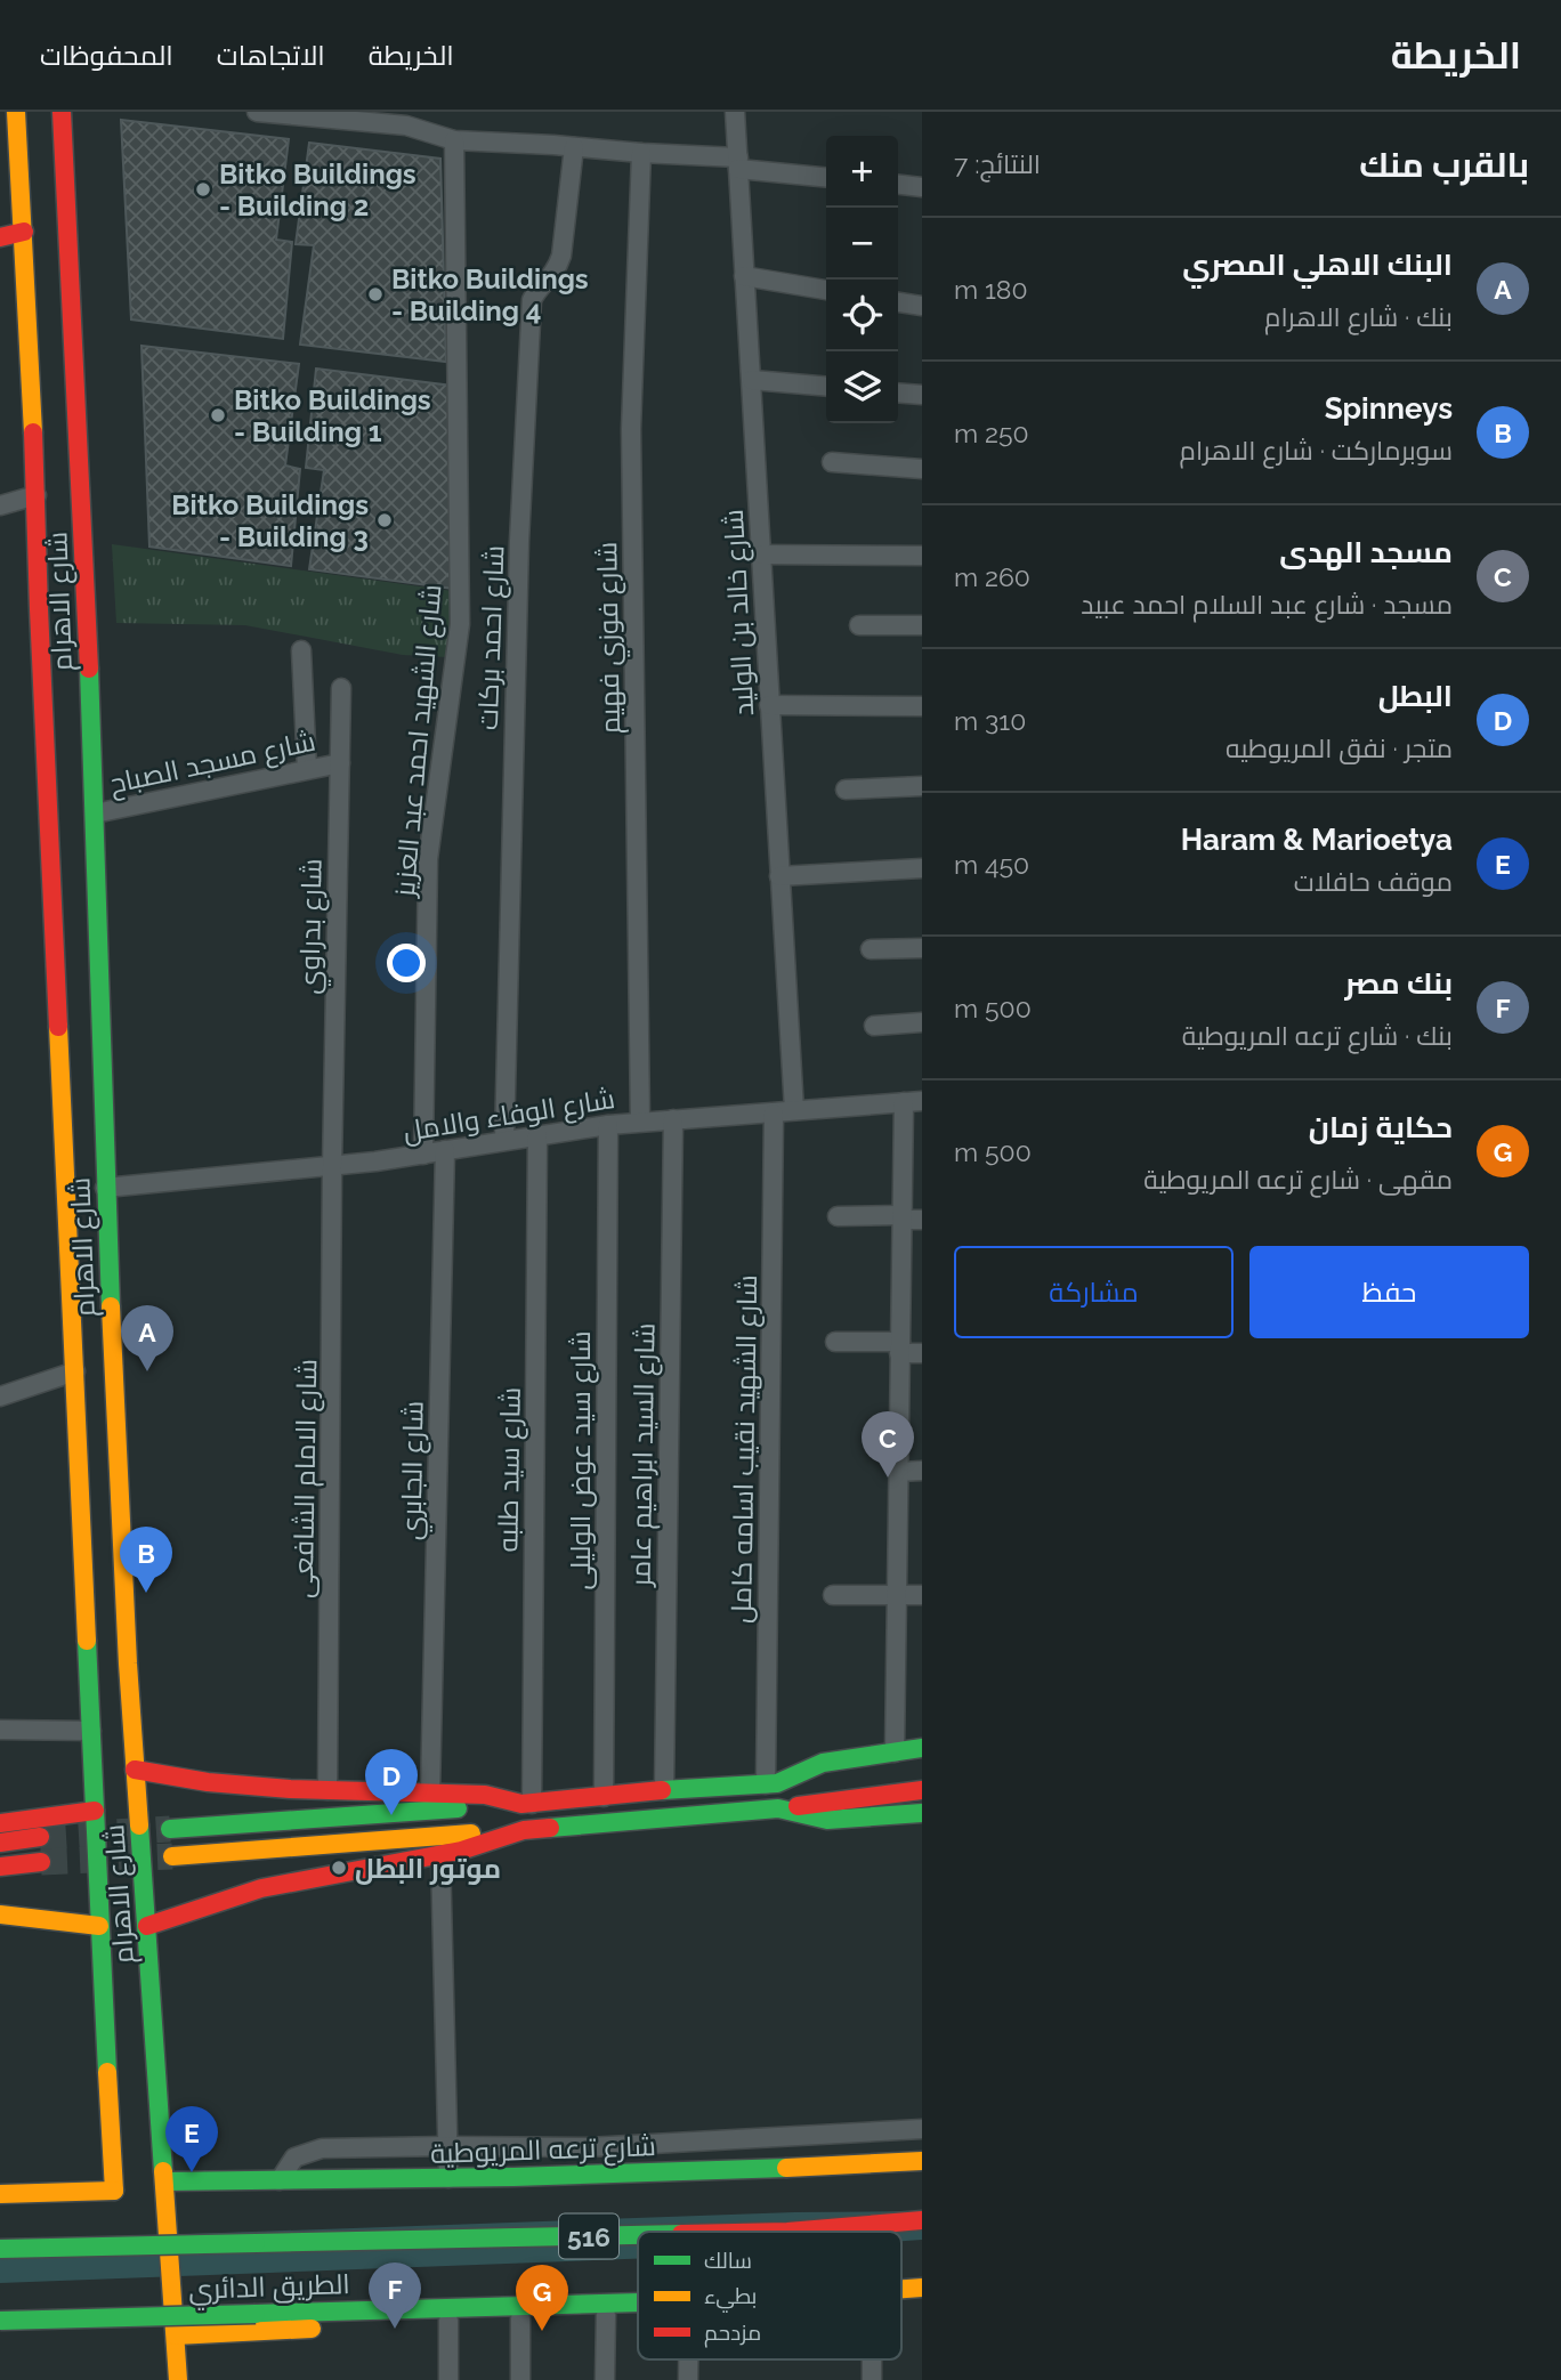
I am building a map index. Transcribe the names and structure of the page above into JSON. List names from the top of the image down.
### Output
{
  "streets": {
    "main road": [
      "شارع الاهرام",
      "شارع ترعه المريوطية",
      "516",
      "الطريق الدائري"
    ],
    "street": [
      "شارع خالد بن الوليد",
      "شارع احمد بركات",
      "شارع فوزي فهيم",
      "شارع الشهيد احمد عبد العزيز",
      "شارع مسجد الصباح",
      "شارع بدراوي",
      "شارع الوفاء والامل",
      "شارع الشهيد نقيب اسامه كامل",
      "شارع السيد ابراهيم عامر",
      "شارع سيد عوض الوليلى",
      "شارع سيد طلبه",
      "شارع الجابري",
      "شارع الامام الشافعى"
    ]
  },
  "crossings": [
    ["شارع الاهرام", "شارع مسجد الصباح"],
    ["شارع الاهرام", "شارع الوفاء والامل"],
    ["شارع الاهرام", "شارع ترعه المريوطية"],
    ["شارع خالد بن الوليد", "شارع الوفاء والامل"],
    ["شارع احمد بركات", "شارع الوفاء والامل"],
    ["شارع فوزي فهيم", "شارع الوفاء والامل"],
    ["شارع الشهيد احمد عبد العزيز", "شارع الوفاء والامل"],
    ["شارع مسجد الصباح", "شارع بدراوي"],
    ["شارع بدراوي", "شارع الوفاء والامل"],
    ["شارع بدراوي", "شارع الامام الشافعى"],
    ["شارع الوفاء والامل", "شارع الشهيد نقيب اسامه كامل"],
    ["شارع الوفاء والامل", "شارع السيد ابراهيم عامر"],
    ["شارع الوفاء والامل", "شارع سيد عوض الوليلى"],
    ["شارع الوفاء والامل", "شارع سيد طلبه"],
    ["شارع الوفاء والامل", "شارع الجابري"],
    ["شارع الوفاء والامل", "شارع الامام الشافعى"]
  ],
  "places": [
    "Bitko Buildings - Building 2",
    "Bitko Buildings - Building 4",
    "Bitko Buildings - Building 1",
    "Bitko Buildings - Building 3",
    "موتور البطل"
  ],
  "legend": ["سالك", "بطيء", "مزدحم"],
  "page": {
    "header": "الخريطة",
    "nav": ["الخريطة", "الاتجاهات", "المحفوظات"],
    "heading": ["بالقرب منك", "النتائج: 7"],
    "map_buttons": ["+", "−"],
    "list": [
      {
        "mark": "A",
        "name": "البنك الاهلي المصري",
        "note": "بنك · شارع الاهرام",
        "value": "180 m"
      },
      {
        "mark": "B",
        "name": "Spinneys",
        "note": "سوبرماركت · شارع الاهرام",
        "value": "250 m"
      },
      {
        "mark": "C",
        "name": "مسجد الهدى",
        "note": "مسجد · شارع عبد السلام احمد عبيد",
        "value": "260 m"
      },
      {
        "mark": "D",
        "name": "البطل",
        "note": "متجر · نفق المريوطيه",
        "value": "310 m"
      },
      {
        "mark": "E",
        "name": "Haram & Marioetya",
        "note": "موقف حافلات",
        "value": "450 m"
      },
      {
        "mark": "F",
        "name": "بنك مصر",
        "note": "بنك · شارع ترعه المريوطية",
        "value": "500 m"
      },
      {
        "mark": "G",
        "name": "حكاية زمان",
        "note": "مقهى · شارع ترعه المريوطية",
        "value": "500 m"
      }
    ],
    "buttons": ["حفظ", "مشاركة"],
    "pins": [
      "A",
      "C",
      "B",
      "D",
      "E",
      "F",
      "G"
    ]
  }
}
